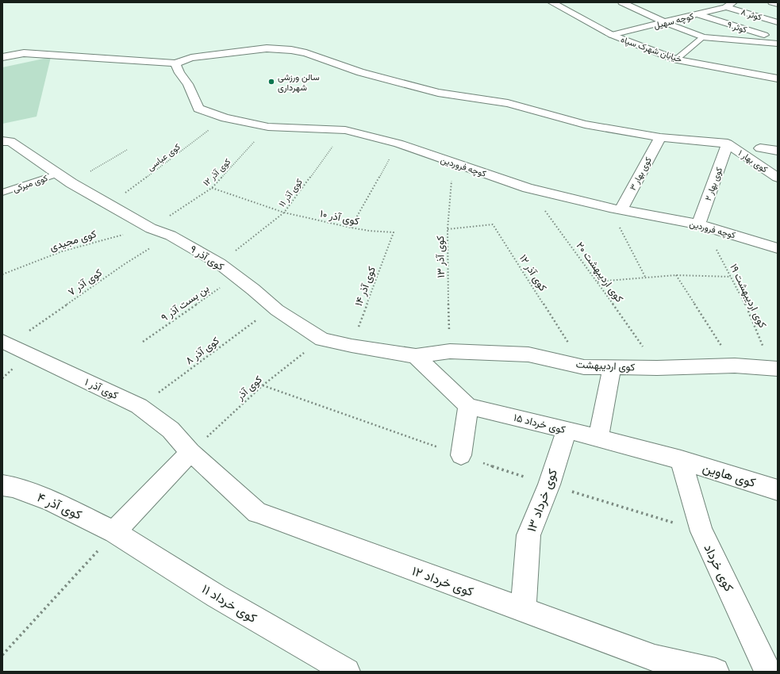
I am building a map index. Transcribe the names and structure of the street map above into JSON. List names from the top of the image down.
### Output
{
  "streets": {
    "street": [
      "کوثر ۸",
      "کوچه سهیل",
      "کوثر ۹",
      "خیابان شهرک سپاه",
      "کوی بهار ۱",
      "کوچه فروردین",
      "کوی بهار ۳",
      "کوی بهار ۲",
      "کوی آذر ۹",
      "کوی اردیبهشت",
      "کوی آذر ۱",
      "کوی خرداد ۱۵",
      "کوی هاوین",
      "کوی خرداد ۱۳",
      "کوی آذر ۴",
      "کوی خرداد",
      "کوی خرداد ۱۲",
      "کوی خرداد ۱۱"
    ],
    "lane": ["کوی میرکی"],
    "path": [
      "کوی عباسی",
      "کوی آذر ۱۲",
      "کوی آذر ۱۱",
      "کوی آذر ۱۰",
      "کوی مجیدی",
      "کوی آذر ۱۳",
      "کوی اردیبهشت ۲۰",
      "کوی آذر ۷",
      "کوی آذر ۱۴",
      "کوی اردیبهشت ۱۹",
      "بن بست آذر ۹",
      "کوی آذر ۸",
      "کوی آذر"
    ]
  },
  "crossings": [
    ["کوثر ۸", "کوچه سهیل"],
    ["کوچه سهیل", "کوثر ۹"],
    ["کوچه سهیل", "خیابان شهرک سپاه"],
    ["کوی عباسی", "کوچه فروردین"],
    ["کوی عباسی", "کوی آذر ۹"],
    ["کوی بهار ۱", "کوی بهار ۲"],
    ["کوچه فروردین", "کوی آذر ۱۲"],
    ["کوچه فروردین", "کوی بهار ۳"],
    ["کوچه فروردین", "کوی بهار ۲"],
    ["کوچه فروردین", "کوی آذر ۱۱"],
    ["کوچه فروردین", "کوی آذر ۱۳"],
    ["کوچه فروردین", "کوی اردیبهشت ۲۰"],
    ["کوچه فروردین", "کوی اردیبهشت ۱۹"],
    ["کوی آذر ۱۲", "کوی آذر ۱۰"],
    ["کوی آذر ۱۲", "کوی مجیدی"],
    ["کوی آذر ۱۲", "کوی آذر ۱۳"],
    ["کوی آذر ۱۲", "کوی آذر ۹"],
    ["کوی آذر ۱۲", "کوی اردیبهشت"],
    ["کوی میرکی", "کوی آذر ۹"],
    ["کوی آذر ۱۱", "کوی آذر ۱۰"],
    ["کوی آذر ۱۱", "کوی آذر ۹"],
    ["کوی آذر ۱۰", "کوی آذر ۱۴"],
    ["کوی مجیدی", "کوی آذر ۹"],
    ["کوی آذر ۱۳", "کوی اردیبهشت"],
    ["کوی آذر ۹", "کوی آذر ۷"],
    ["کوی آذر ۹", "کوی آذر ۱۴"],
    ["کوی آذر ۹", "بن بست آذر ۹"],
    ["کوی آذر ۹", "کوی آذر ۸"],
    ["کوی آذر ۹", "کوی اردیبهشت"],
    ["کوی آذر ۹", "کوی آذر"],
    ["کوی اردیبهشت ۲۰", "کوی اردیبهشت"],
    ["کوی آذر ۷", "کوی آذر ۱"],
    ["کوی اردیبهشت ۱۹", "کوی اردیبهشت"],
    ["کوی آذر ۸", "کوی آذر ۱"],
    ["کوی آذر", "کوی آذر ۱"],
    ["کوی آذر", "کوی خرداد ۱۲"],
    ["کوی آذر ۱", "کوی خرداد ۱۲"],
    ["کوی خرداد ۱۵", "کوی هاوین"],
    ["کوی خرداد ۱۵", "کوی خرداد ۱۳"],
    ["کوی خرداد ۱۵", "کوی خرداد"],
    ["کوی هاوین", "کوی خرداد"],
    ["کوی خرداد ۱۳", "کوی خرداد ۱۲"],
    ["کوی آذر ۴", "کوی خرداد ۱۱"]
  ],
  "places": ["سالن ورزشی شهرداری"]
}
